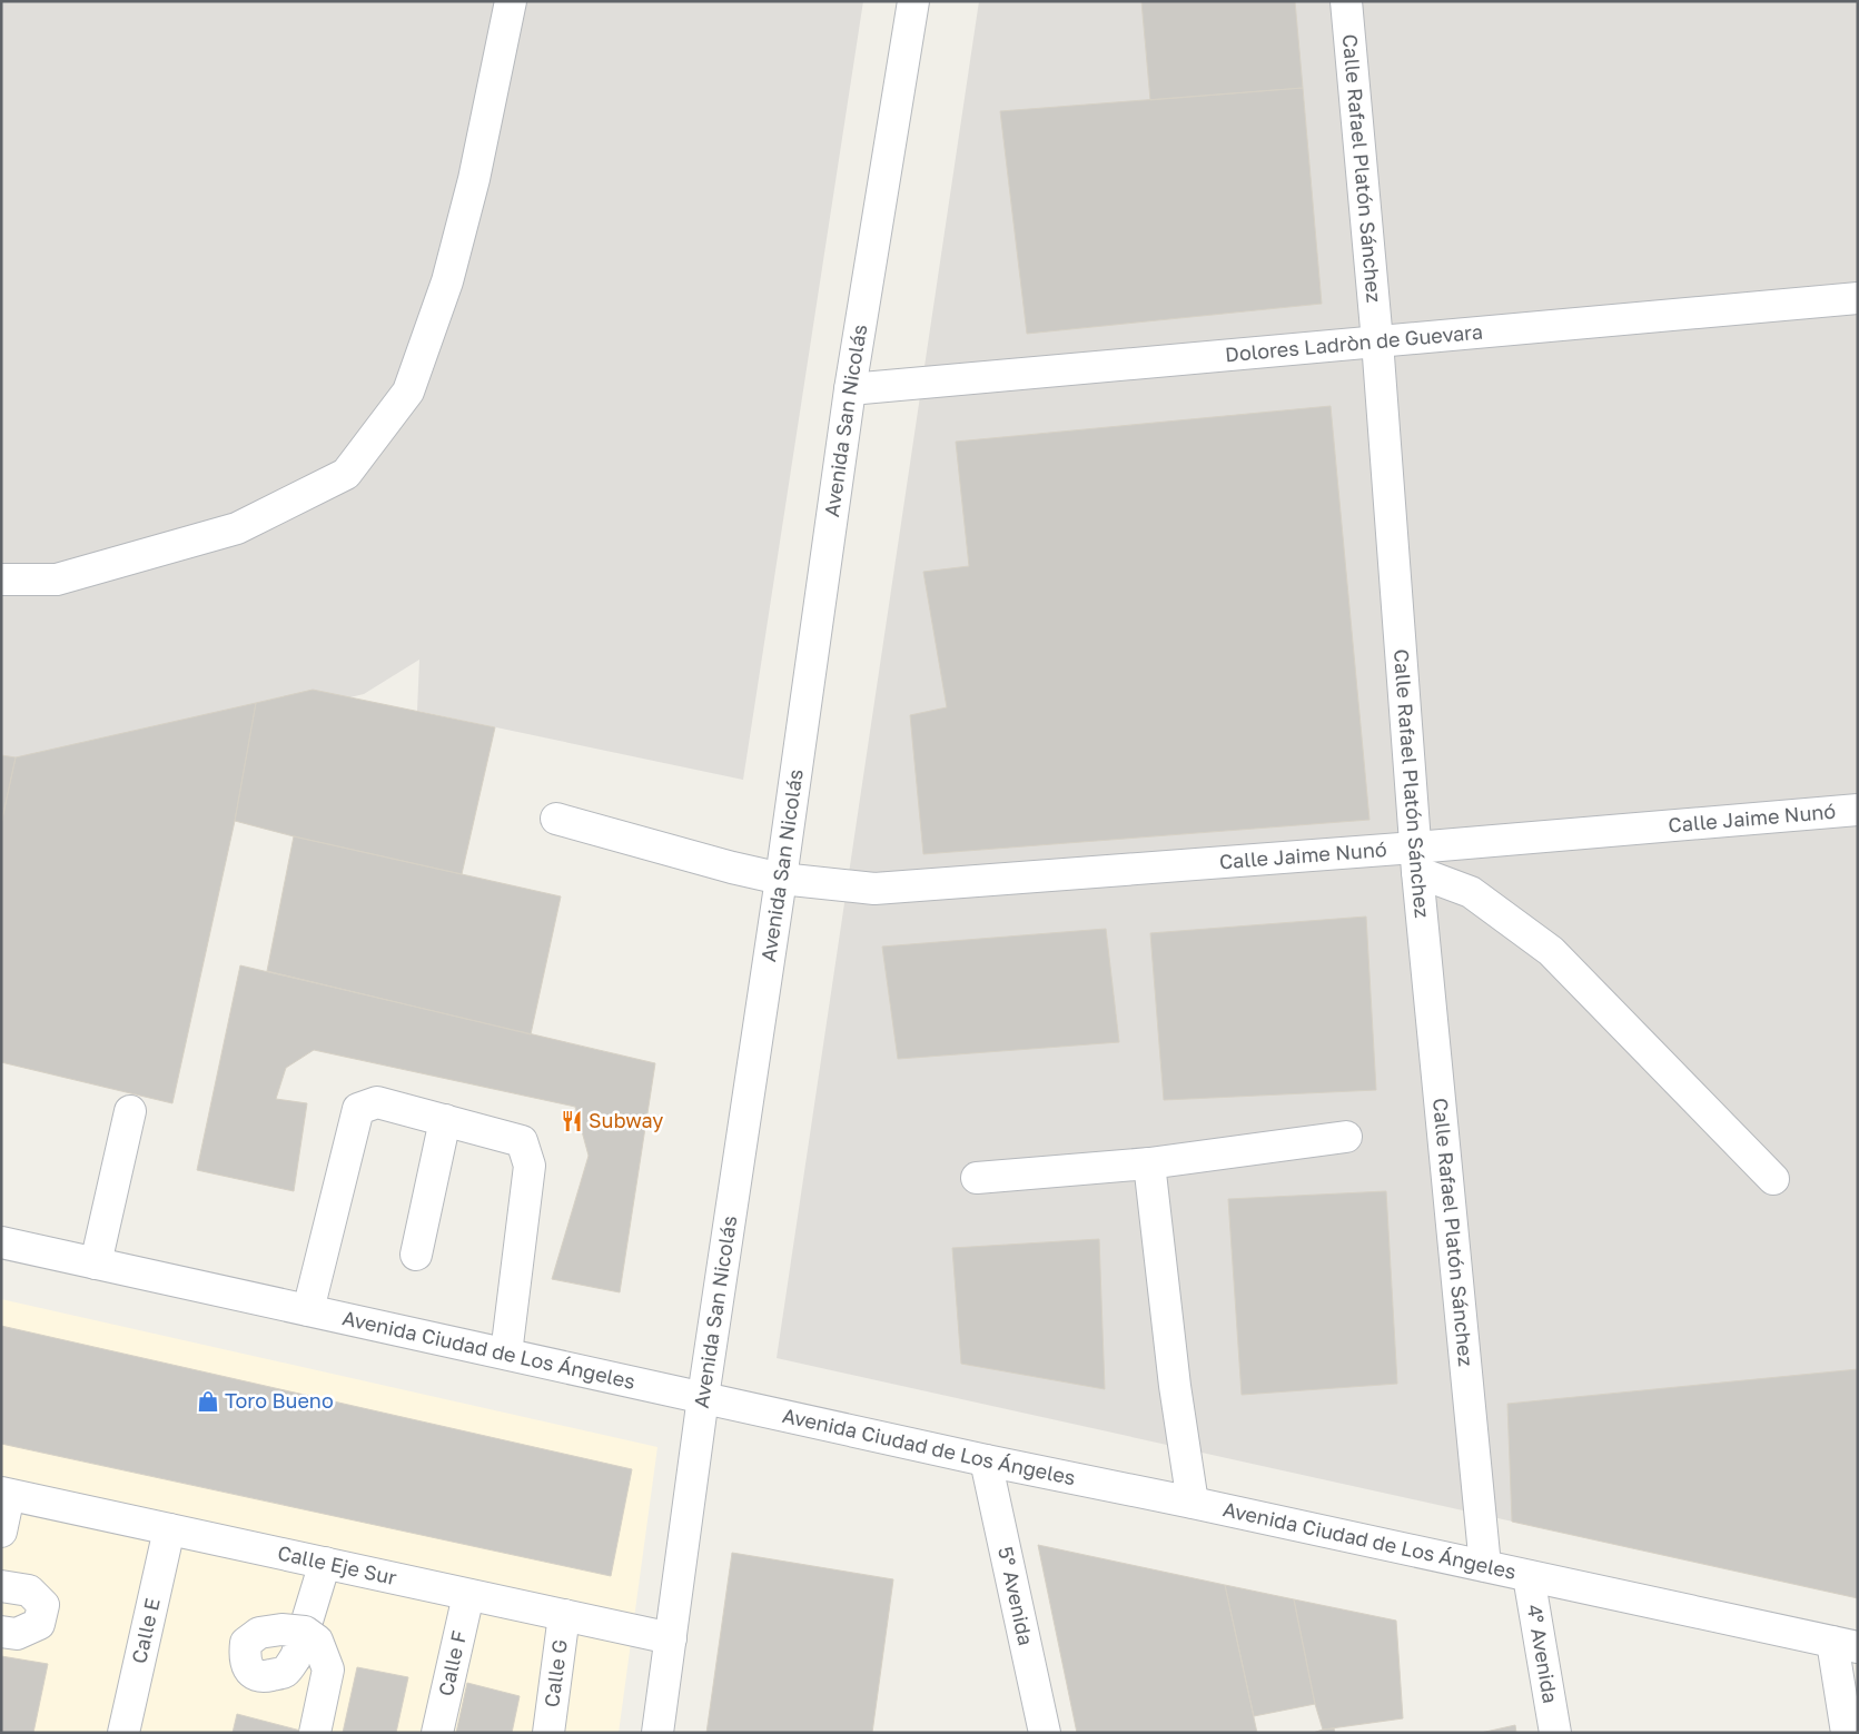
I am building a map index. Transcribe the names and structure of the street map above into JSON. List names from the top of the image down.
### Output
{
  "streets": {
    "street": [
      "Calle Rafael Platón Sánchez",
      "Dolores Ladròn de Guevara",
      "Avenida San Nicolás",
      "Calle Jaime Nunó",
      "Avenida Ciudad de Los Ángeles",
      "Calle Eje Sur",
      "5° Avenida",
      "Calle E",
      "4° Avenida",
      "Calle F",
      "Calle G"
    ]
  },
  "crossings": [
    ["Calle Rafael Platón Sánchez", "Dolores Ladròn de Guevara"],
    ["Calle Rafael Platón Sánchez", "Calle Jaime Nunó"],
    ["Calle Rafael Platón Sánchez", "Avenida Ciudad de Los Ángeles"],
    ["Dolores Ladròn de Guevara", "Avenida San Nicolás"],
    ["Avenida San Nicolás", "Calle Jaime Nunó"],
    ["Avenida San Nicolás", "Avenida Ciudad de Los Ángeles"],
    ["Avenida San Nicolás", "Calle Eje Sur"],
    ["Avenida Ciudad de Los Ángeles", "5° Avenida"],
    ["Avenida Ciudad de Los Ángeles", "4° Avenida"],
    ["Calle Eje Sur", "Calle E"],
    ["Calle Eje Sur", "Calle F"],
    ["Calle Eje Sur", "Calle G"]
  ],
  "places": {
    "restaurant": ["Subway"],
    "shop": ["Toro Bueno"]
  }
}
